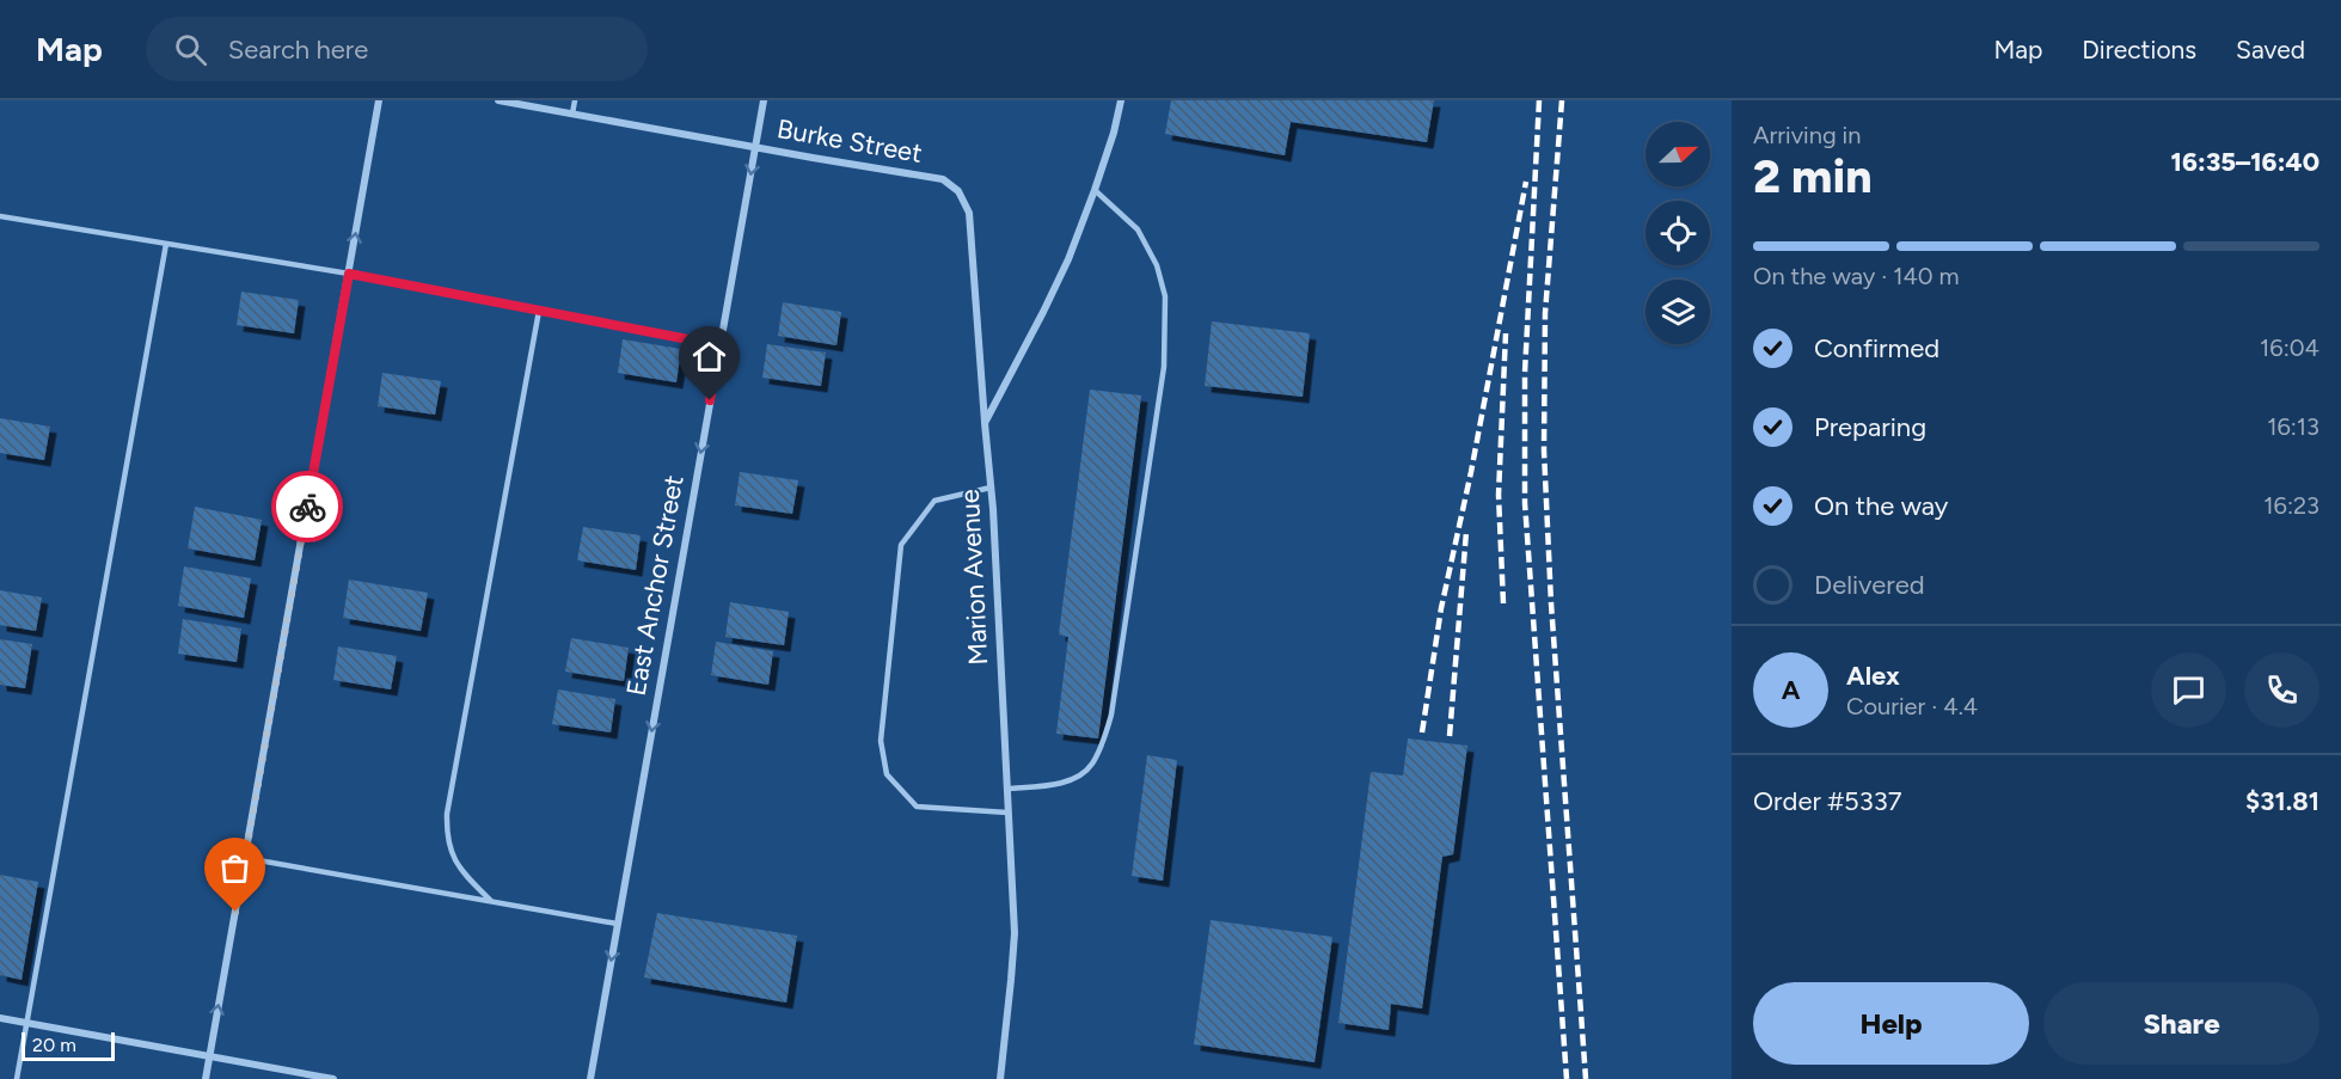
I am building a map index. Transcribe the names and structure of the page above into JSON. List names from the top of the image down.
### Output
{
  "streets": {
    "street": ["Burke Street", "Marion Avenue", "East Anchor Street"]
  },
  "crossings": [
    ["Burke Street", "Marion Avenue"],
    ["Burke Street", "East Anchor Street"]
  ],
  "one_way": ["East Anchor Street"],
  "scale_bar": "20 m",
  "north": "right",
  "page": {
    "header": "Map",
    "search": "Search here",
    "nav": ["Map", "Directions", "Saved"],
    "heading": ["2 min", "Arriving in", "16:35–16:40"],
    "panel": [
      "Alex",
      "Courier · 4.4",
      "Order #5337",
      "$31.81"
    ],
    "bar": "On the way · 140 m",
    "list": [
      ["Confirmed", "16:04"],
      ["Preparing", "16:13"],
      ["On the way", "16:23"],
      "Delivered"
    ],
    "round": "A",
    "buttons": ["Help", "Share"],
    "scale": "20 m"
  }
}
